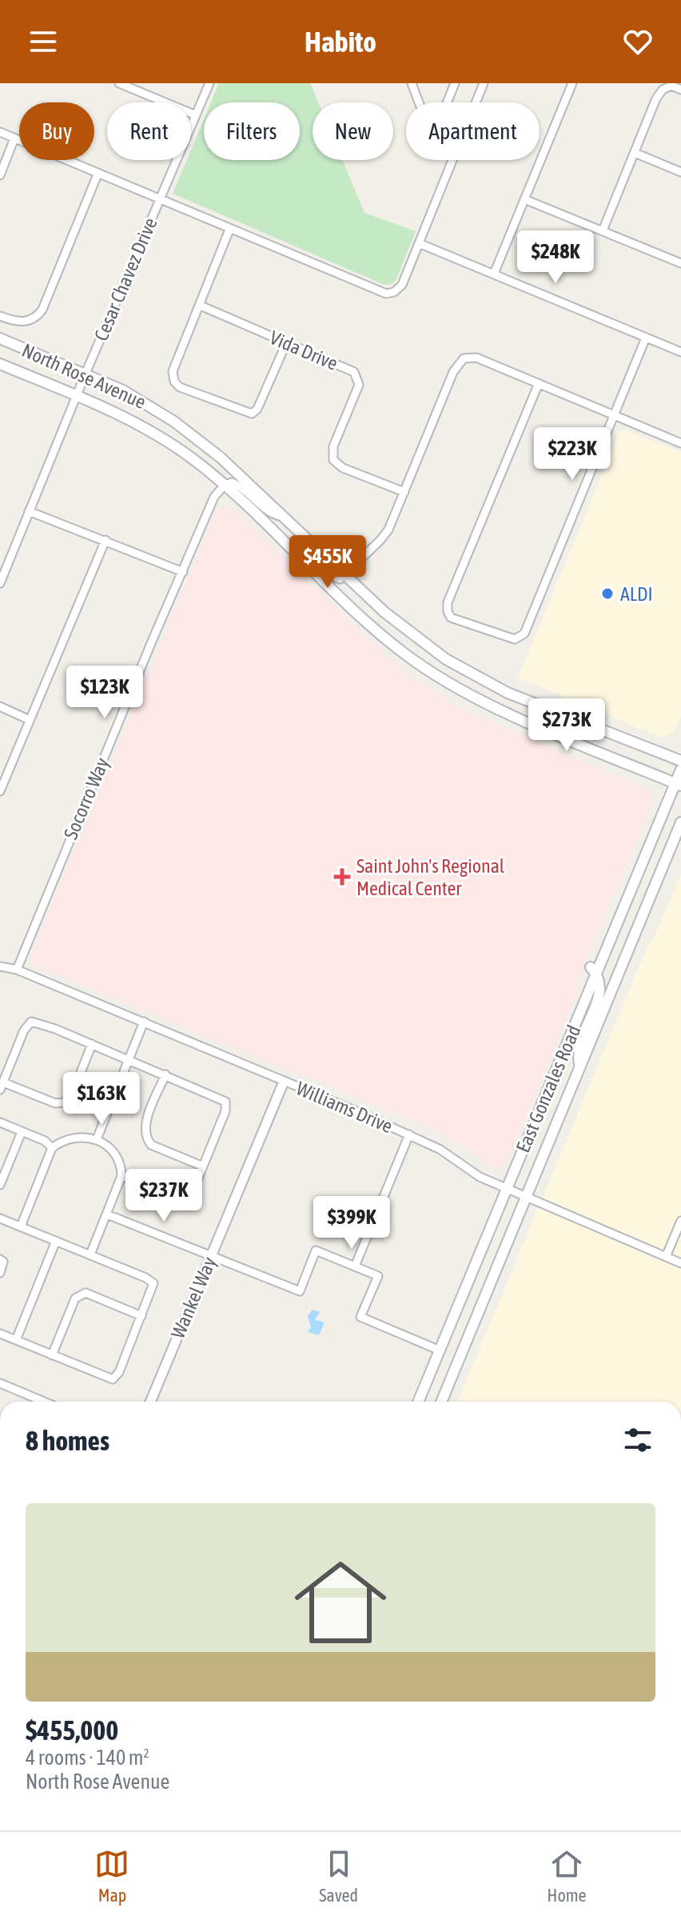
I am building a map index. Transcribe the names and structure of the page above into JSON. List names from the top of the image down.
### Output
{
  "streets": {
    "main road": ["North Rose Avenue", "East Gonzales Road"],
    "street": [
      "Cesar Chavez Drive",
      "Vida Drive",
      "Socorro Way",
      "Williams Drive",
      "Wankel Way"
    ]
  },
  "crossings": [
    ["Cesar Chavez Drive", "North Rose Avenue"],
    ["North Rose Avenue", "Socorro Way"],
    ["North Rose Avenue", "East Gonzales Road"],
    ["Socorro Way", "Williams Drive"],
    ["East Gonzales Road", "Williams Drive"],
    ["Williams Drive", "Wankel Way"]
  ],
  "places": {
    "other": ["ALDI"],
    "health": ["Saint John's Regional Medical Center"]
  },
  "page": {
    "header": "Habito",
    "chip": [
      "Buy",
      "Rent",
      "Filters",
      "New",
      "Apartment"
    ],
    "price": [
      "$248K",
      "$223K",
      "$455K",
      "$123K",
      "$273K",
      "$163K",
      "$237K",
      "$399K"
    ],
    "heading": "8 homes",
    "list": [
      {
        "name": "$455,000",
        "note": "4 rooms · 140 m² · North Rose Avenue"
      }
    ],
    "tabs": ["Map", "Saved", "Home"]
  }
}
